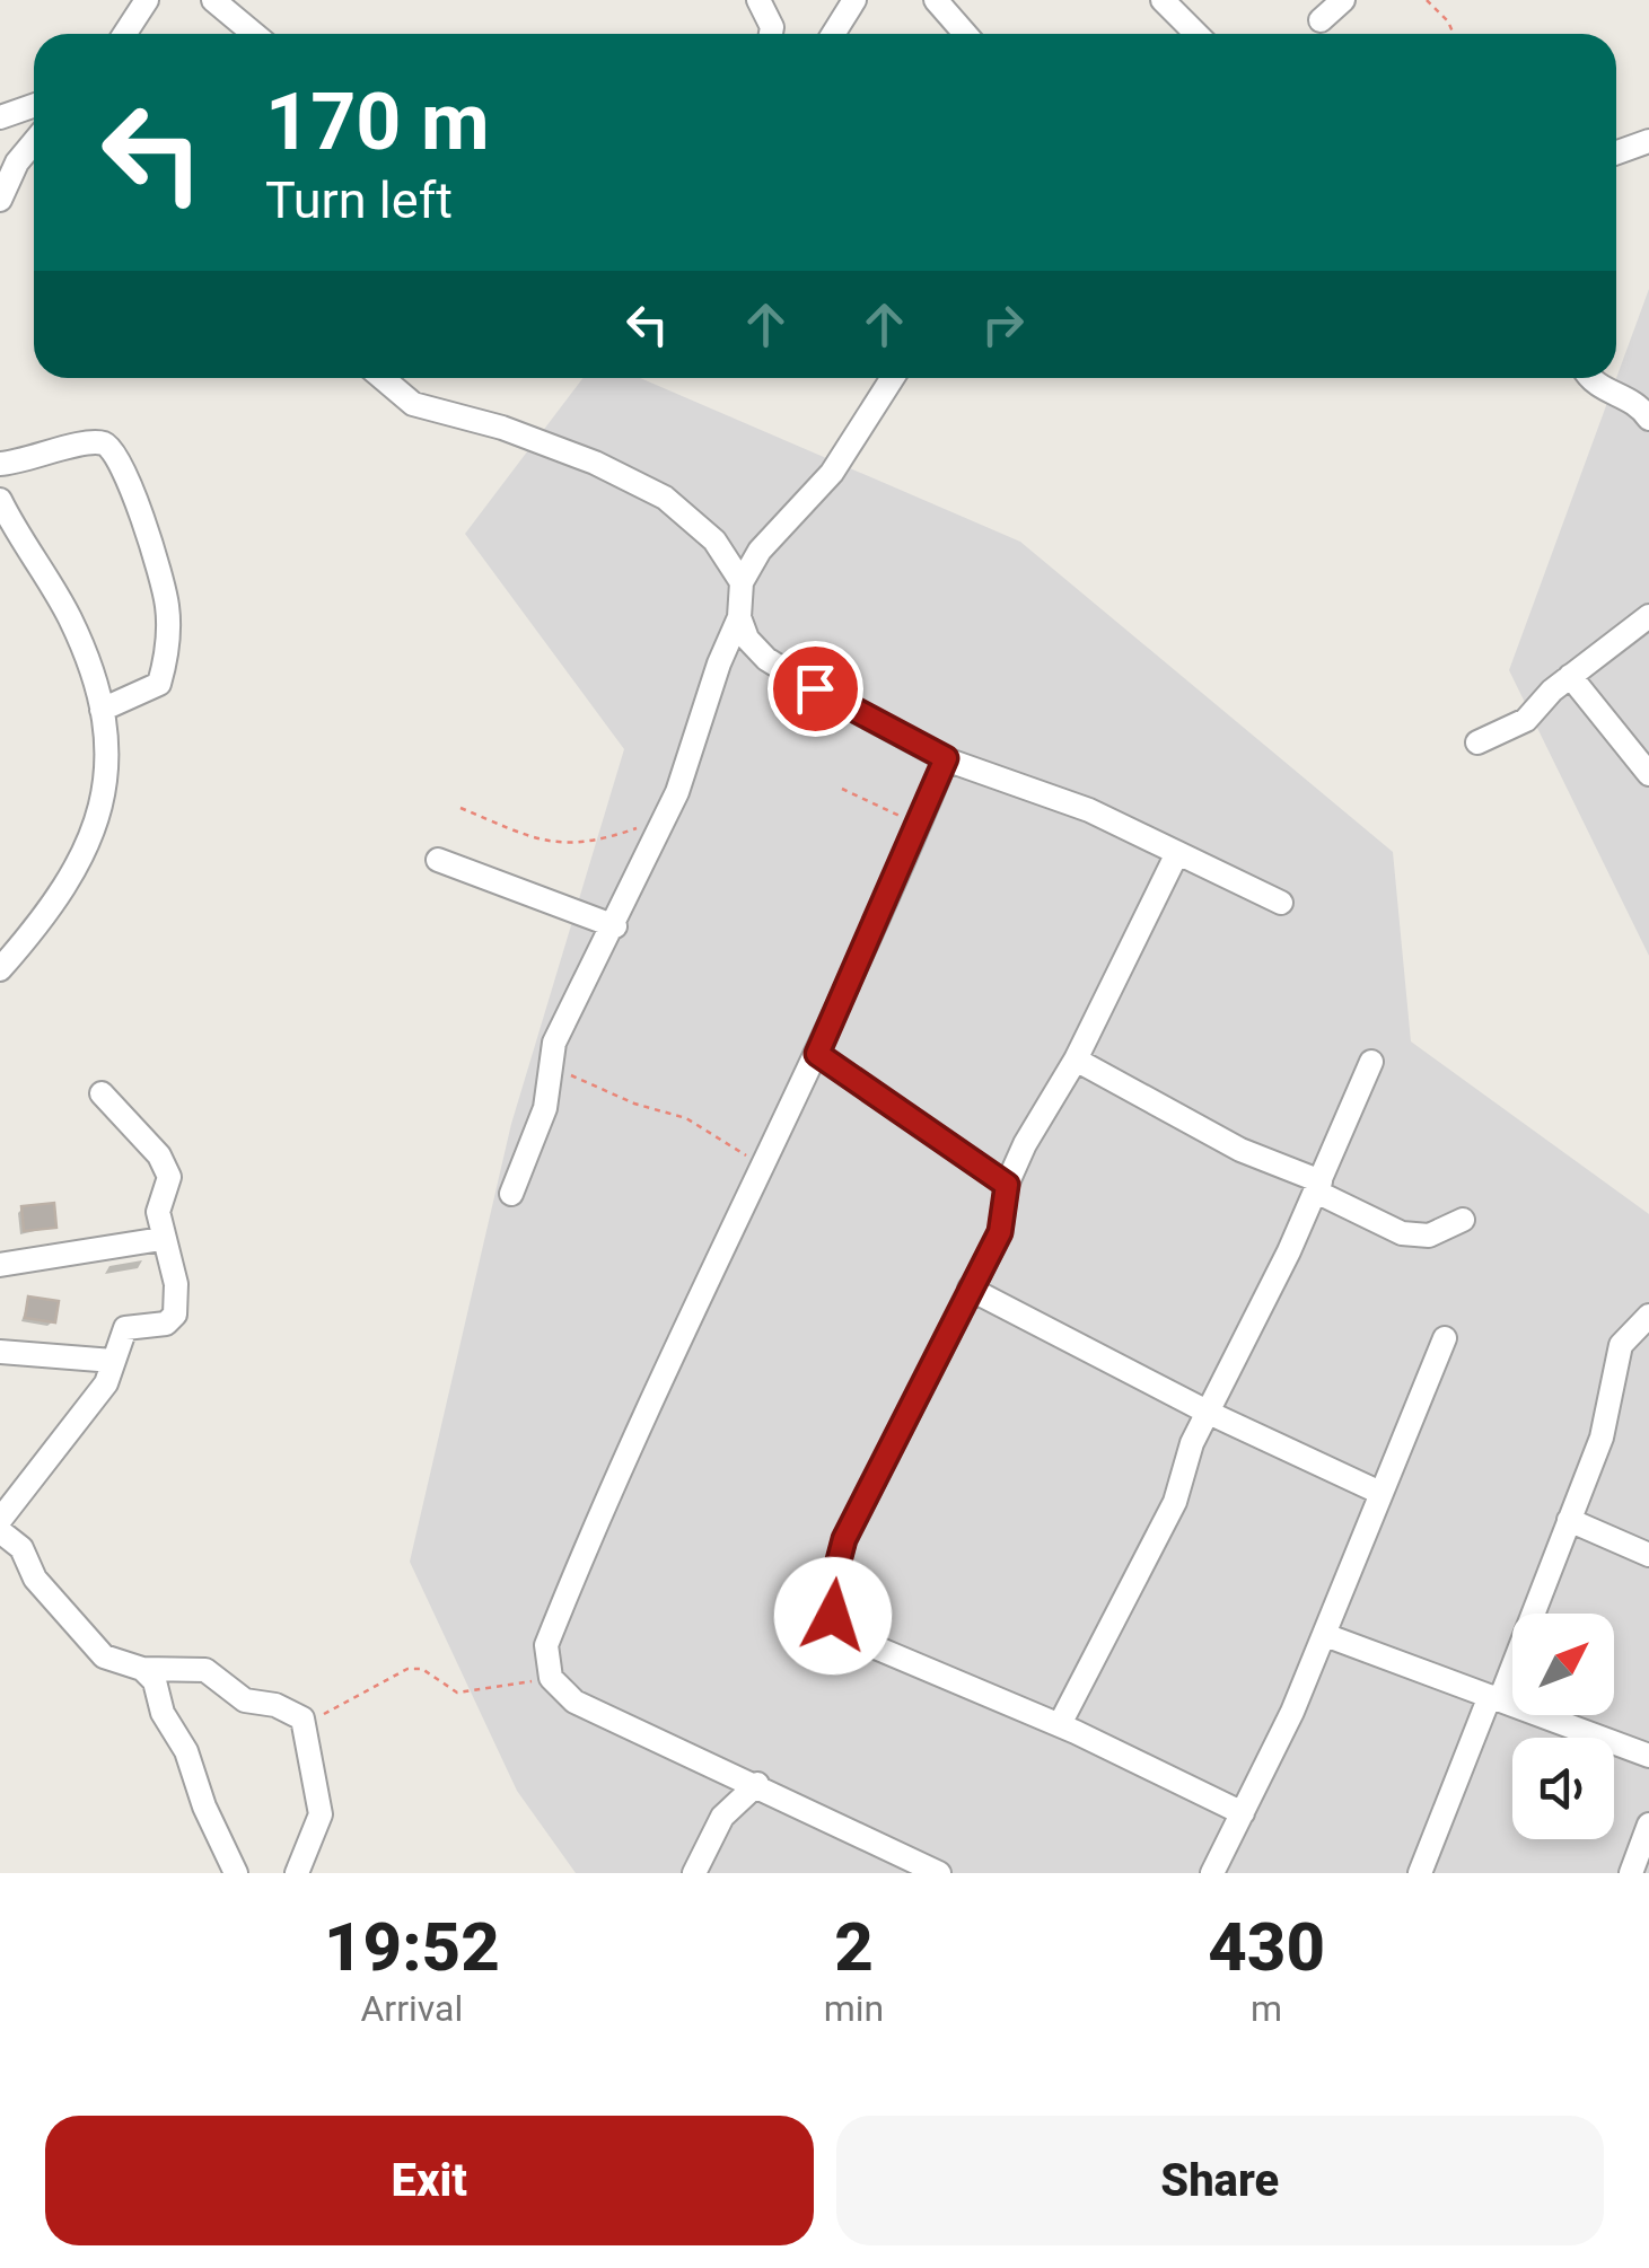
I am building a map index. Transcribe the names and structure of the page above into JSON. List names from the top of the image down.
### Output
{
  "north": "top right",
  "page": {
    "turn": ["170 m", "Turn left"],
    "eta": [
      "19:52",
      "Arrival",
      "2",
      "min",
      "430",
      "m"
    ],
    "buttons": ["Exit", "Share"]
  }
}
